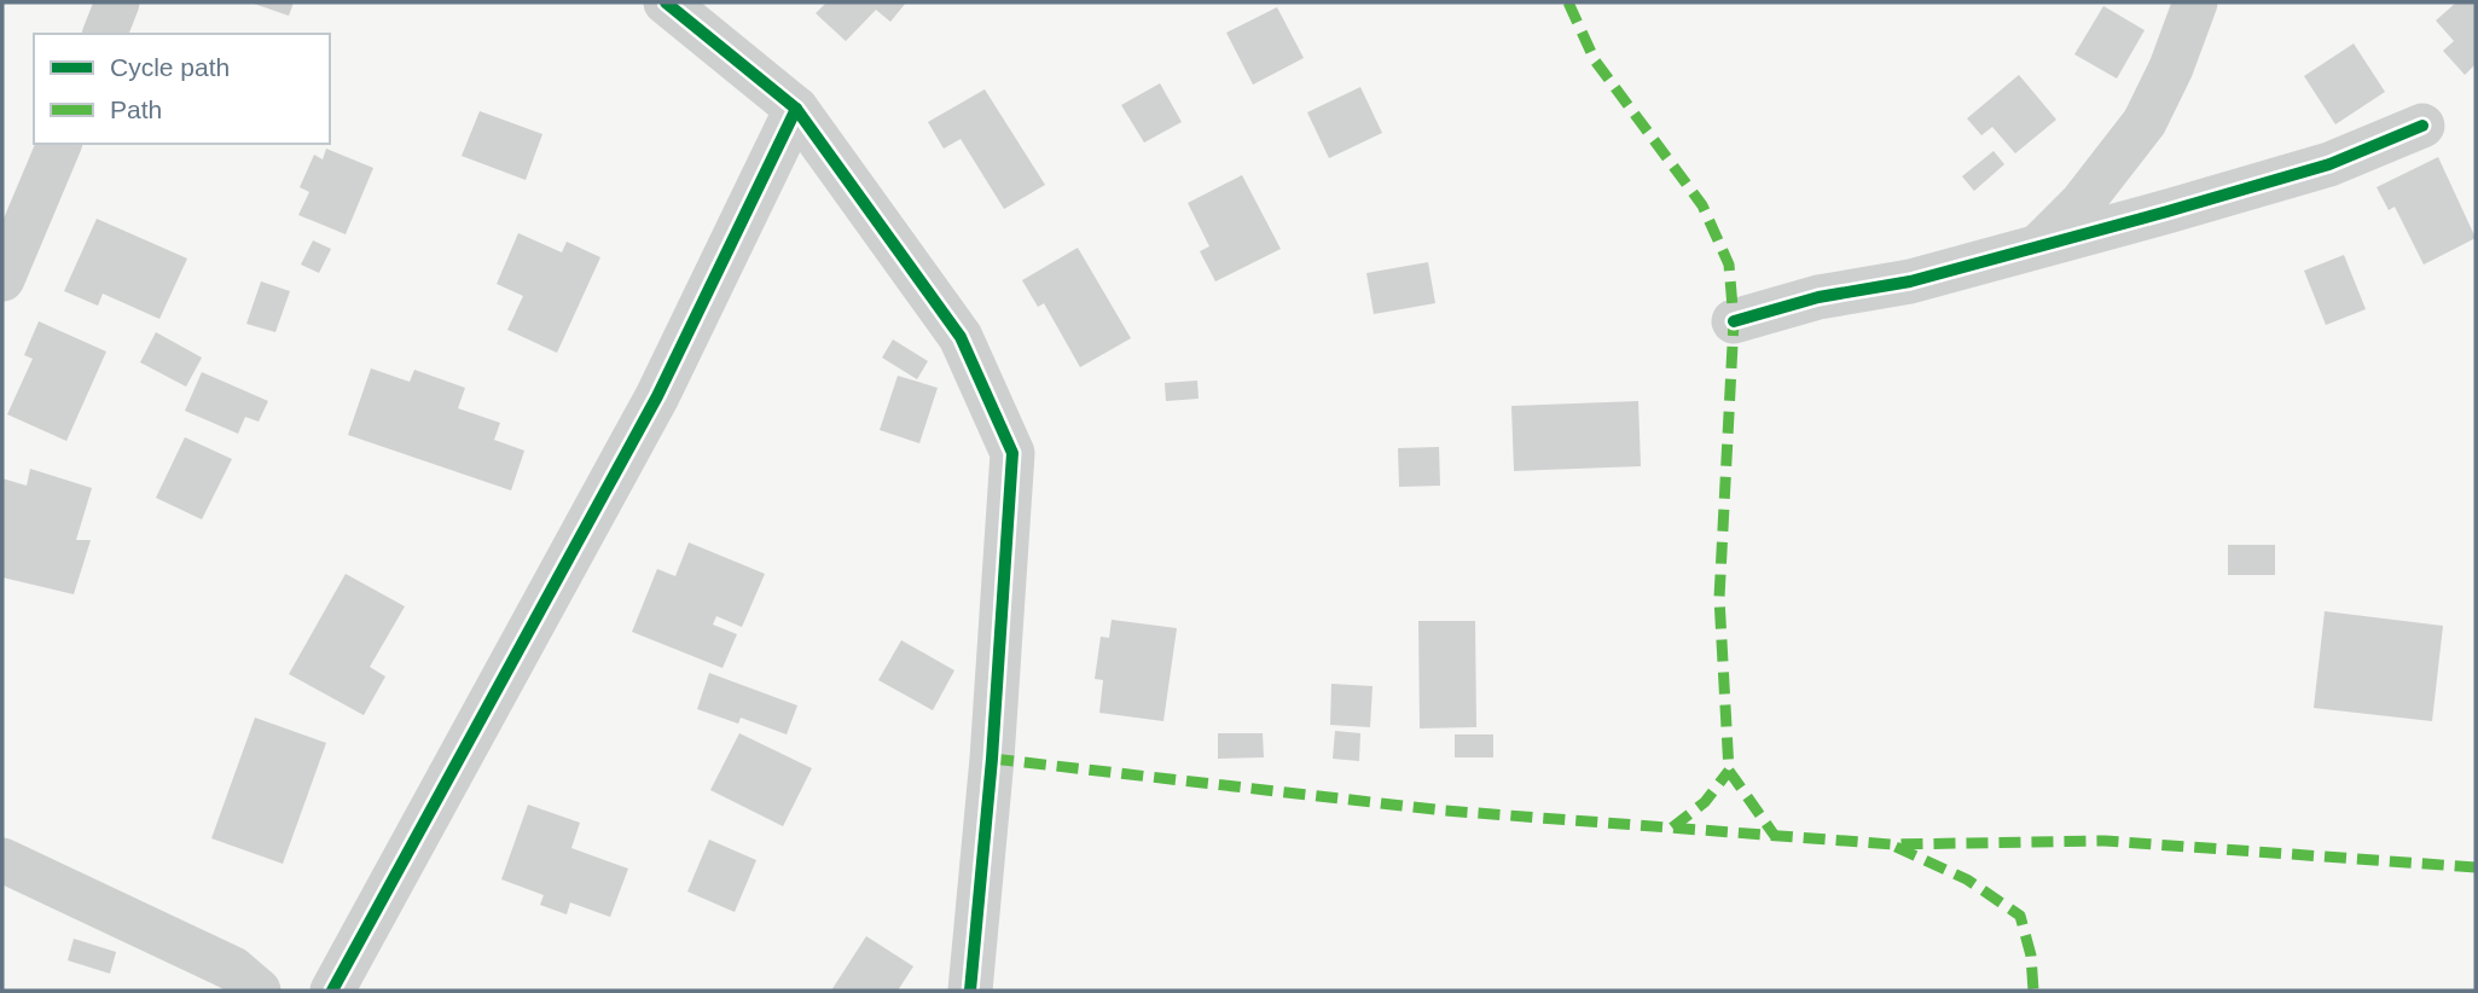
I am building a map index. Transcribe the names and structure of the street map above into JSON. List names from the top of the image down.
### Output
{
  "legend": ["Cycle path", "Path"]
}
